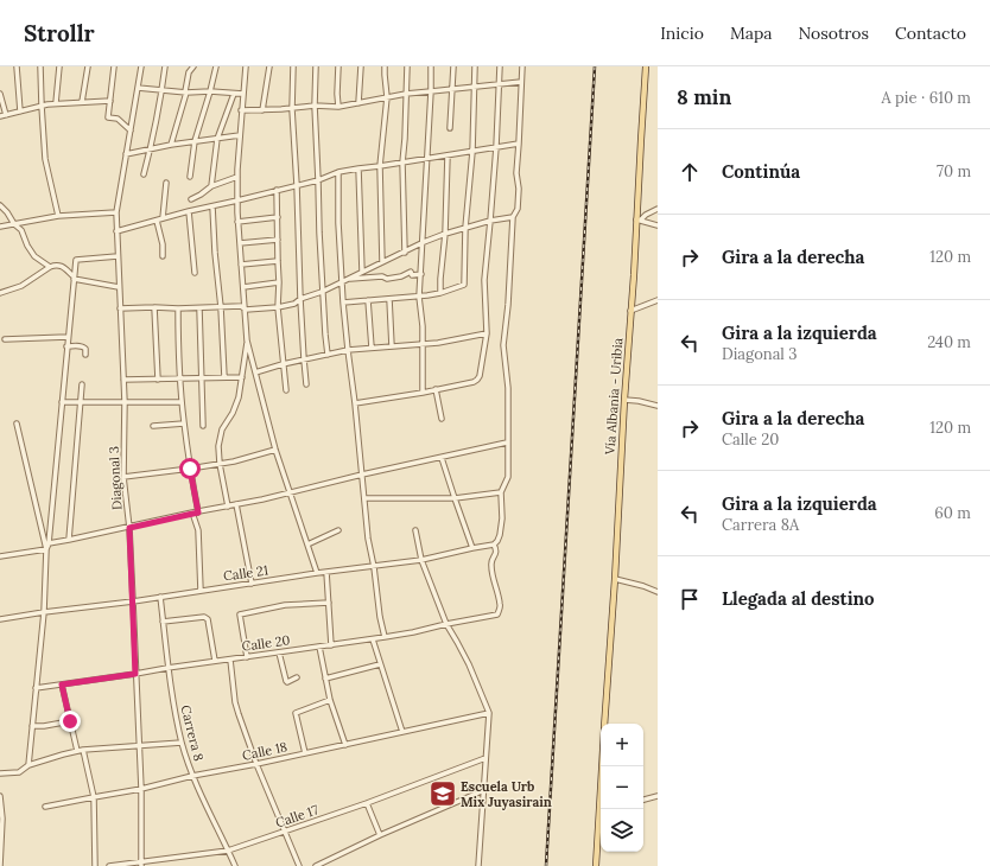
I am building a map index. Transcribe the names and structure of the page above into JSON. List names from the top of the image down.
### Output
{
  "streets": {
    "main road": ["Vía Albania - Uribia"],
    "street": [
      "Diagonal 3",
      "Calle 21",
      "Calle 20",
      "Carrera 8",
      "Calle 18",
      "Calle 17"
    ]
  },
  "crossings": [
    ["Diagonal 3", "Calle 21"],
    ["Diagonal 3", "Calle 20"],
    ["Diagonal 3", "Calle 18"],
    ["Diagonal 3", "Calle 17"],
    ["Calle 21", "Calle 20"],
    ["Calle 21", "Carrera 8"],
    ["Calle 20", "Carrera 8"],
    ["Carrera 8", "Calle 18"],
    ["Carrera 8", "Calle 17"]
  ],
  "places": {
    "school or university": ["Escuela Urb Mix Juyasirain"]
  },
  "page": {
    "header": "Strollr",
    "nav": [
      "Inicio",
      "Mapa",
      "Nosotros",
      "Contacto"
    ],
    "heading": ["8 min", "A pie · 610 m"],
    "list": [
      ["Continúa", "70 m"],
      ["Gira a la derecha", "120 m"],
      ["Gira a la izquierda", "Diagonal 3", "240 m"],
      ["Gira a la derecha", "Calle 20", "120 m"],
      ["Gira a la izquierda", "Carrera 8A", "60 m"],
      "Llegada al destino"
    ],
    "map_buttons": ["+", "−"]
  }
}
